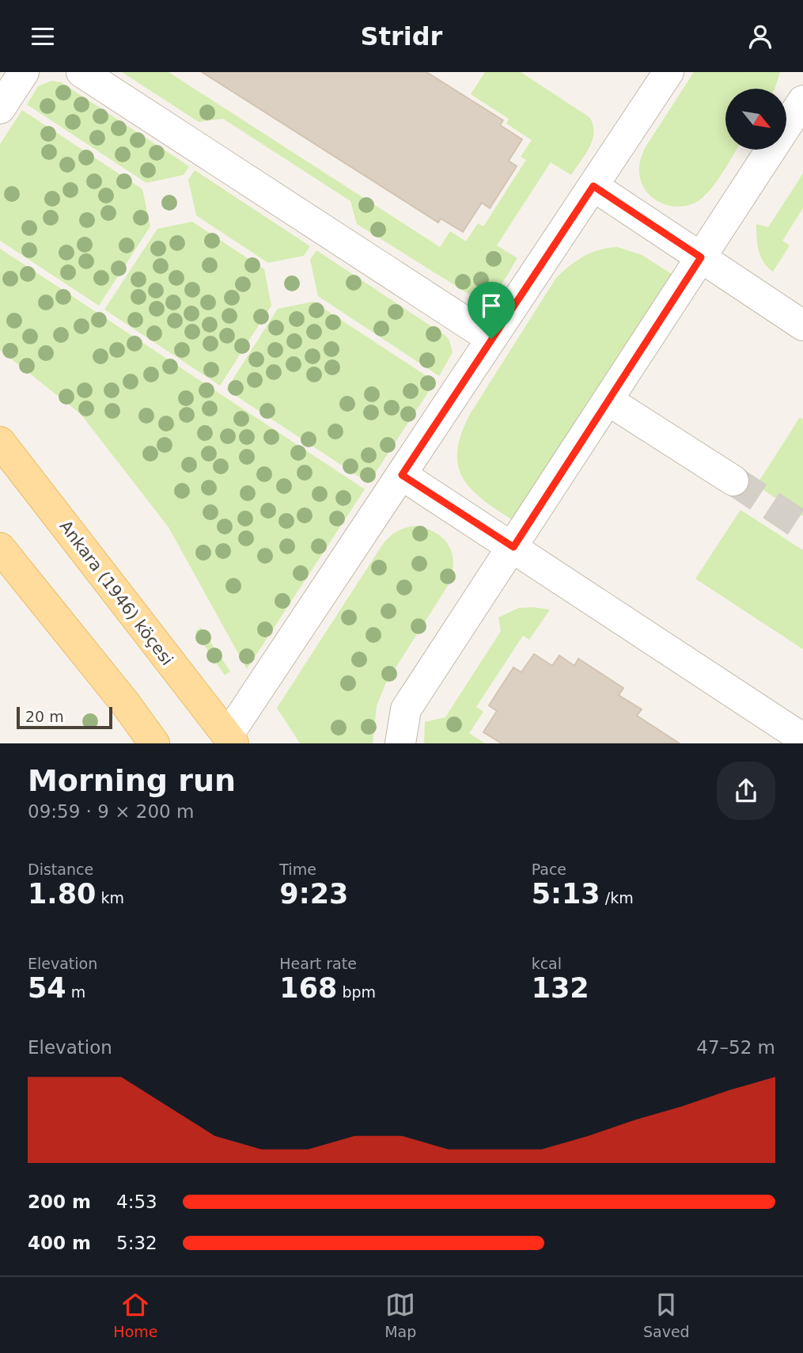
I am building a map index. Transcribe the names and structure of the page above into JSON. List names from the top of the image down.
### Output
{
  "streets": {
    "main road": ["Ankara (1946) köçesi"]
  },
  "scale_bar": "20 m",
  "north": "bottom right",
  "page": {
    "header": "Stridr",
    "scale": "20 m",
    "heading": ["Morning run", "09:59 · 9 × 200 m"],
    "stats": [
      ["Distance", "1.80 km"],
      ["Time", "9:23"],
      ["Pace", "5:13 /km"],
      ["Elevation", "54 m"],
      ["Heart rate", "168 bpm"],
      ["kcal", "132"]
    ],
    "chart": ["Elevation", "47–52 m"],
    "list": [
      {
        "name": "200 m",
        "note": "4:53"
      },
      {
        "name": "400 m",
        "note": "5:32"
      }
    ],
    "tabs": ["Home", "Map", "Saved"]
  }
}
